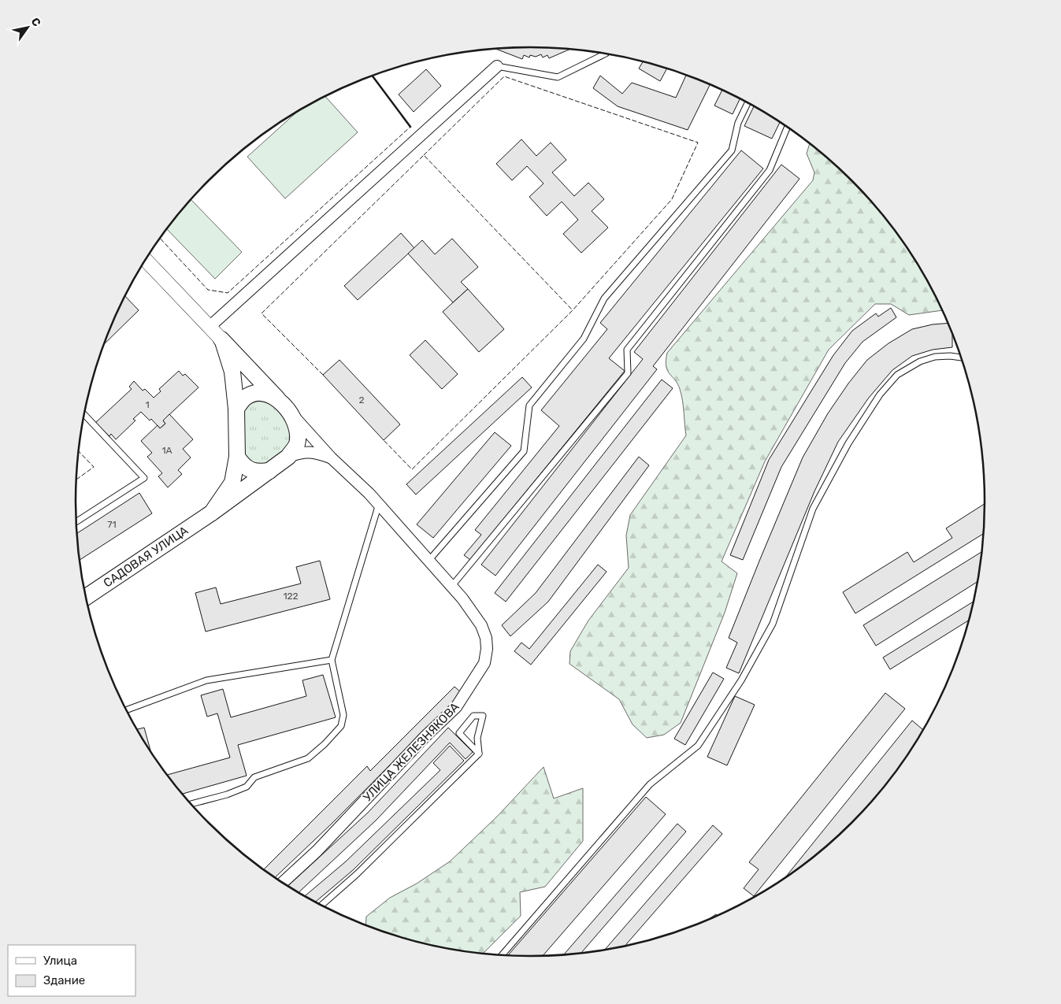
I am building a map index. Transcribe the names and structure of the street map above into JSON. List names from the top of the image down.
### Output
{
  "streets": {
    "main road": ["САДОВАЯ УЛИЦА"],
    "street": ["УЛИЦА ЖЕЛЕЗНЯКОВА"]
  },
  "crossings": [
    ["САДОВАЯ УЛИЦА", "УЛИЦА ЖЕЛЕЗНЯКОВА"]
  ],
  "house_numbers": [
    "2",
    "1",
    "1А",
    "71",
    "122"
  ],
  "legend": ["Улица", "Здание"],
  "north": "top right"
}
